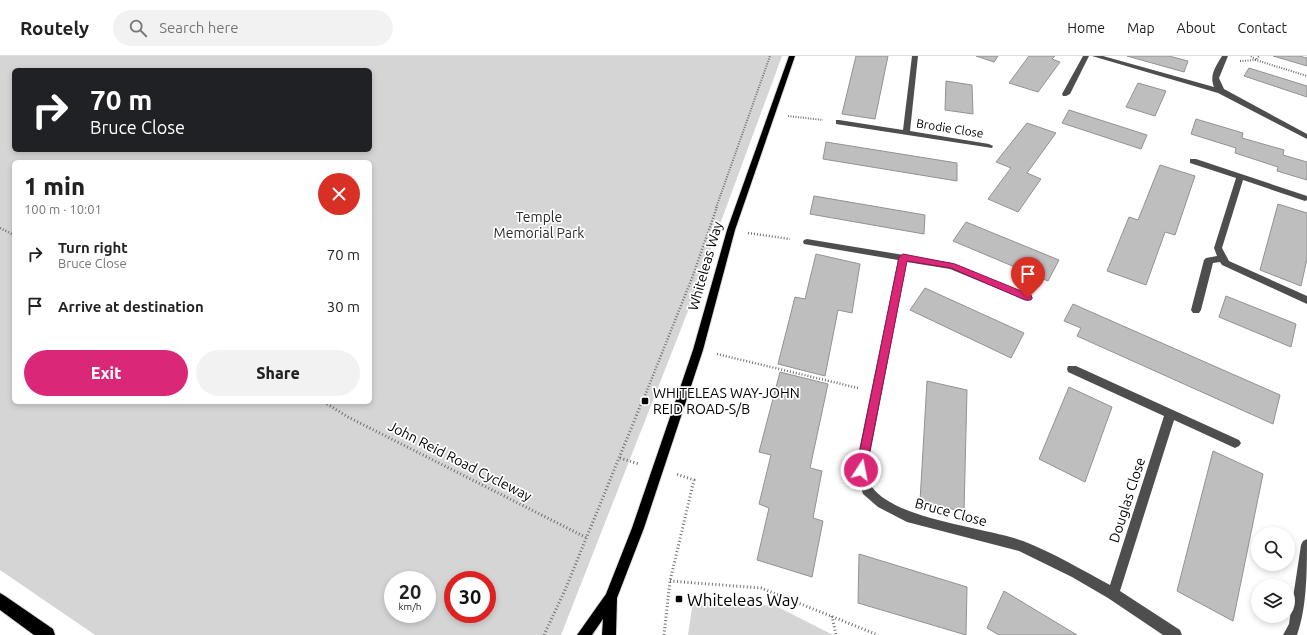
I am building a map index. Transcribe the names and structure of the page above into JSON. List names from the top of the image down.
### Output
{
  "streets": {
    "main road": ["Whiteleas Way"],
    "street": ["Brodie Close", "Douglas Close", "Bruce Close"],
    "path": ["John Reid Road Cycleway"]
  },
  "crossings": [
    ["Douglas Close", "Bruce Close"]
  ],
  "parks": ["Temple Memorial Park"],
  "places": {
    "transit": ["WHITELEAS WAY-JOHN REID ROAD-S/B", "Whiteleas Way"]
  },
  "page": {
    "header": "Routely",
    "search": "Search here",
    "nav": [
      "Home",
      "Map",
      "About",
      "Contact"
    ],
    "turn": ["70 m", "Bruce Close"],
    "heading": ["1 min", "100 m · 10:01"],
    "list": [
      {
        "name": "Turn right",
        "note": "Bruce Close",
        "value": "70 m"
      },
      {
        "name": "Arrive at destination",
        "value": "30 m"
      }
    ],
    "buttons": ["Exit", "Share"],
    "speed": "20 km/h",
    "limit": "30"
  }
}
